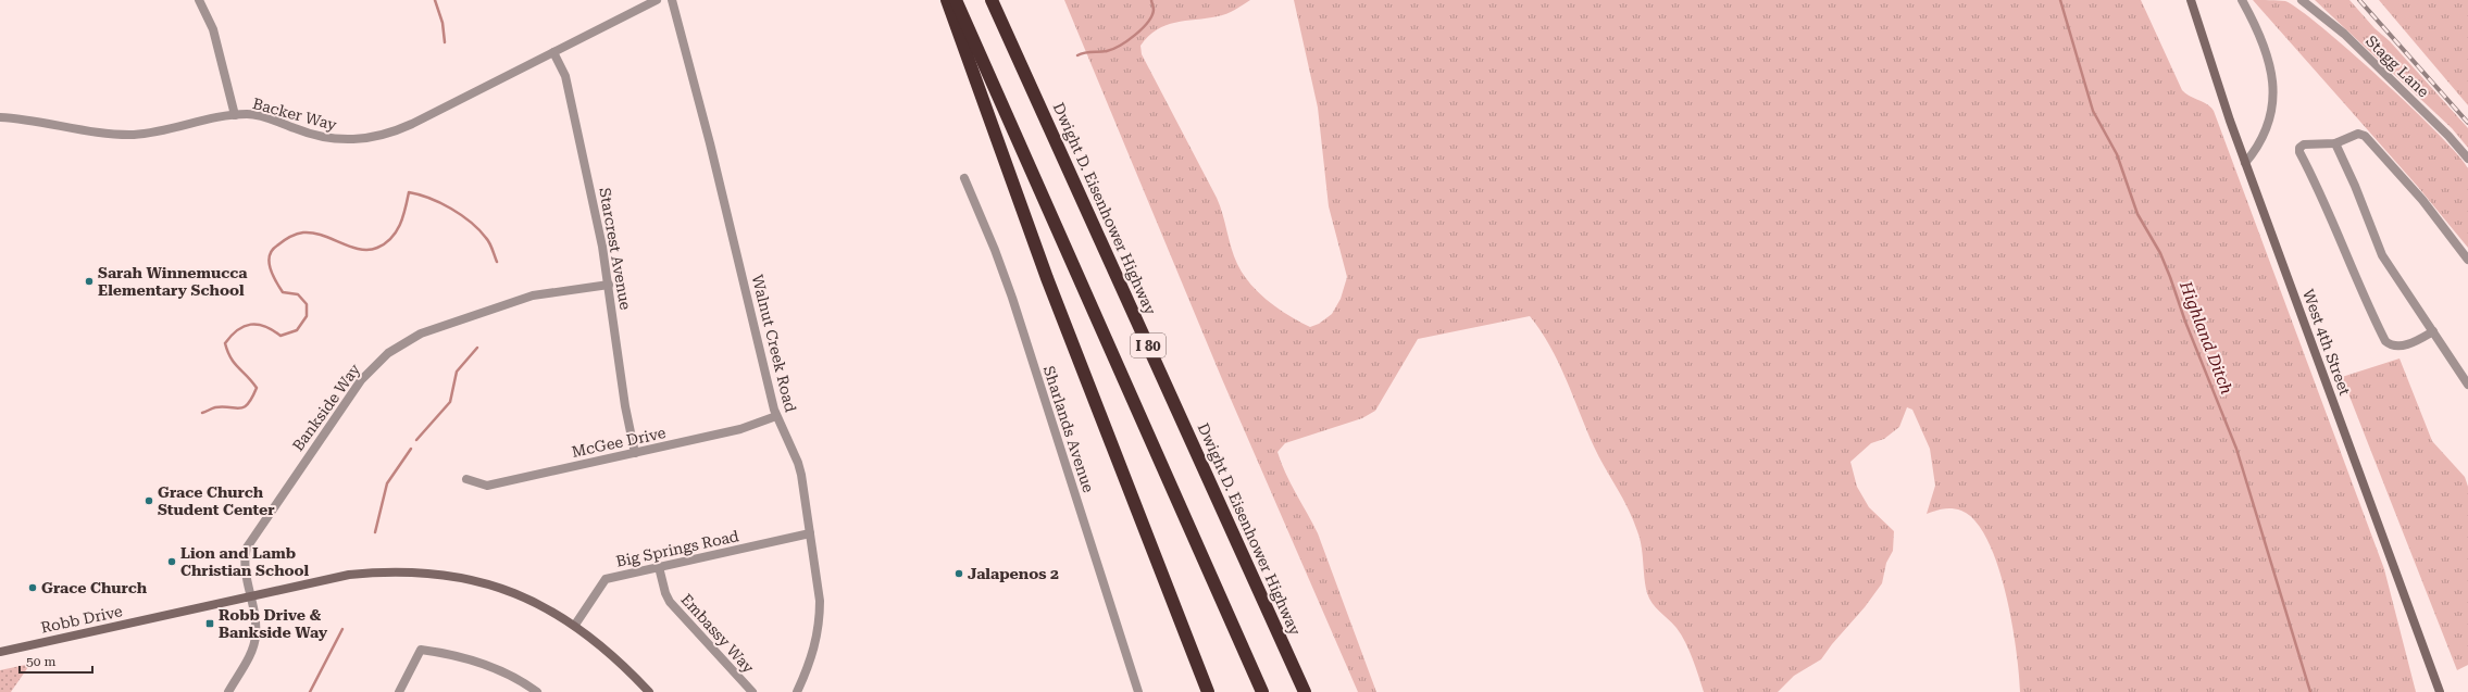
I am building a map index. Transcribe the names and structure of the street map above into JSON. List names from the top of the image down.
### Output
{
  "streets": {
    "highway": ["Dwight D. Eisenhower Highway", "I 80"],
    "main road": ["West 4th Street", "Robb Drive"],
    "street": [
      "Stagg Lane",
      "Backer Way",
      "Starcrest Avenue",
      "Walnut Creek Road",
      "Bankside Way",
      "Sharlands Avenue",
      "McGee Drive",
      "Big Springs Road",
      "Embassy Way"
    ]
  },
  "crossings": [
    ["Backer Way", "Starcrest Avenue"],
    ["Starcrest Avenue", "Bankside Way"],
    ["Starcrest Avenue", "McGee Drive"],
    ["Walnut Creek Road", "McGee Drive"],
    ["Walnut Creek Road", "Big Springs Road"],
    ["Bankside Way", "Robb Drive"],
    ["Big Springs Road", "Robb Drive"],
    ["Big Springs Road", "Embassy Way"]
  ],
  "water": ["Highland Ditch"],
  "places": {
    "other": [
      "Sarah Winnemucca Elementary School",
      "Grace Church Student Center",
      "Lion and Lamb Christian School",
      "Jalapenos 2",
      "Grace Church"
    ],
    "transit": ["Robb Drive & Bankside Way"]
  },
  "scale_bar": "50 m"
}
